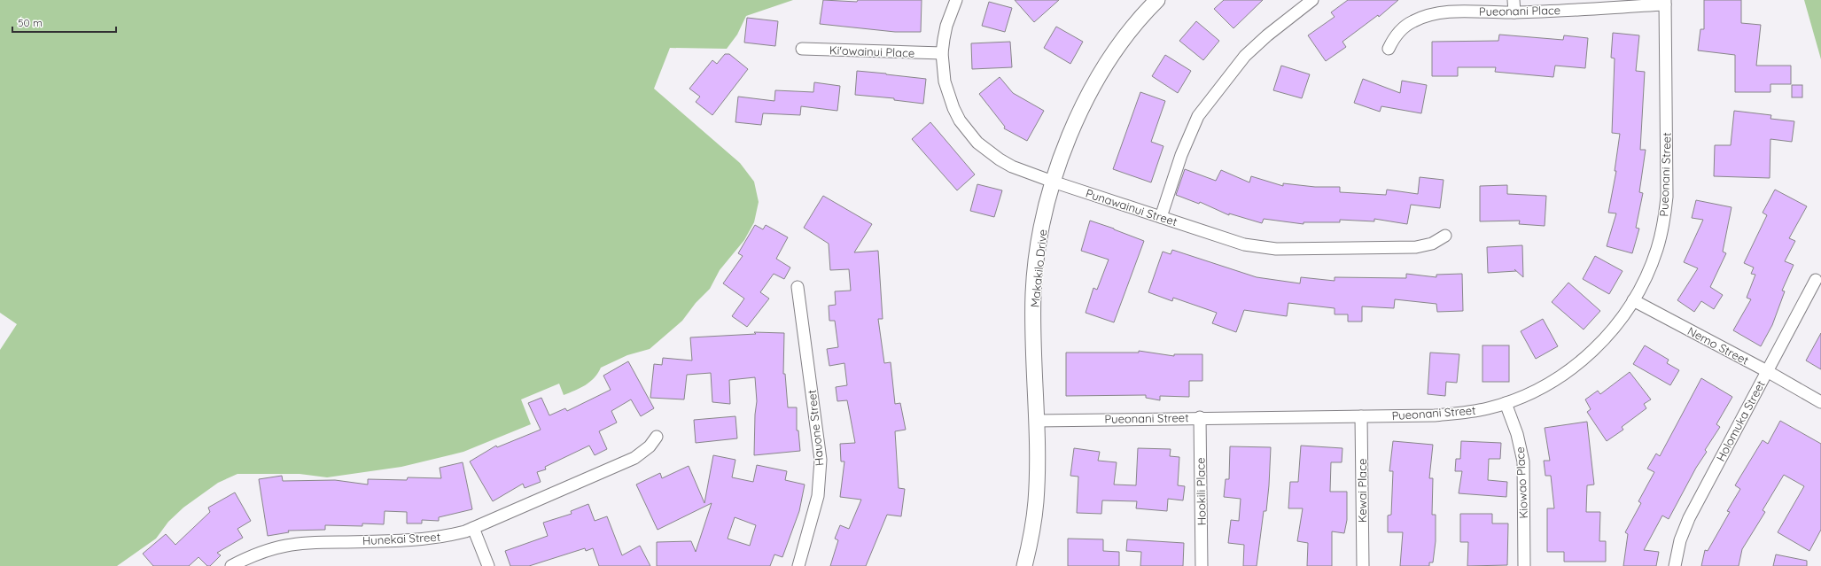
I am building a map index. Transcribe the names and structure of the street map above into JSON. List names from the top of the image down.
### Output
{
  "streets": {
    "street": [
      "Pueonani Place",
      "Ki'owainui Place",
      "Pueonani Street",
      "Punawainui Street",
      "Makakilo Drive",
      "Nemo Street",
      "Holomuka Street",
      "Hauone Street",
      "Kiowao Place",
      "Kewai Place",
      "Hookili Place",
      "Hunekai Street"
    ]
  },
  "crossings": [
    ["Pueonani Place", "Pueonani Street"],
    ["Ki'owainui Place", "Punawainui Street"],
    ["Pueonani Street", "Makakilo Drive"],
    ["Pueonani Street", "Nemo Street"],
    ["Pueonani Street", "Kiowao Place"],
    ["Pueonani Street", "Kewai Place"],
    ["Pueonani Street", "Hookili Place"],
    ["Punawainui Street", "Makakilo Drive"],
    ["Nemo Street", "Holomuka Street"]
  ],
  "scale_bar": "50 m"
}
